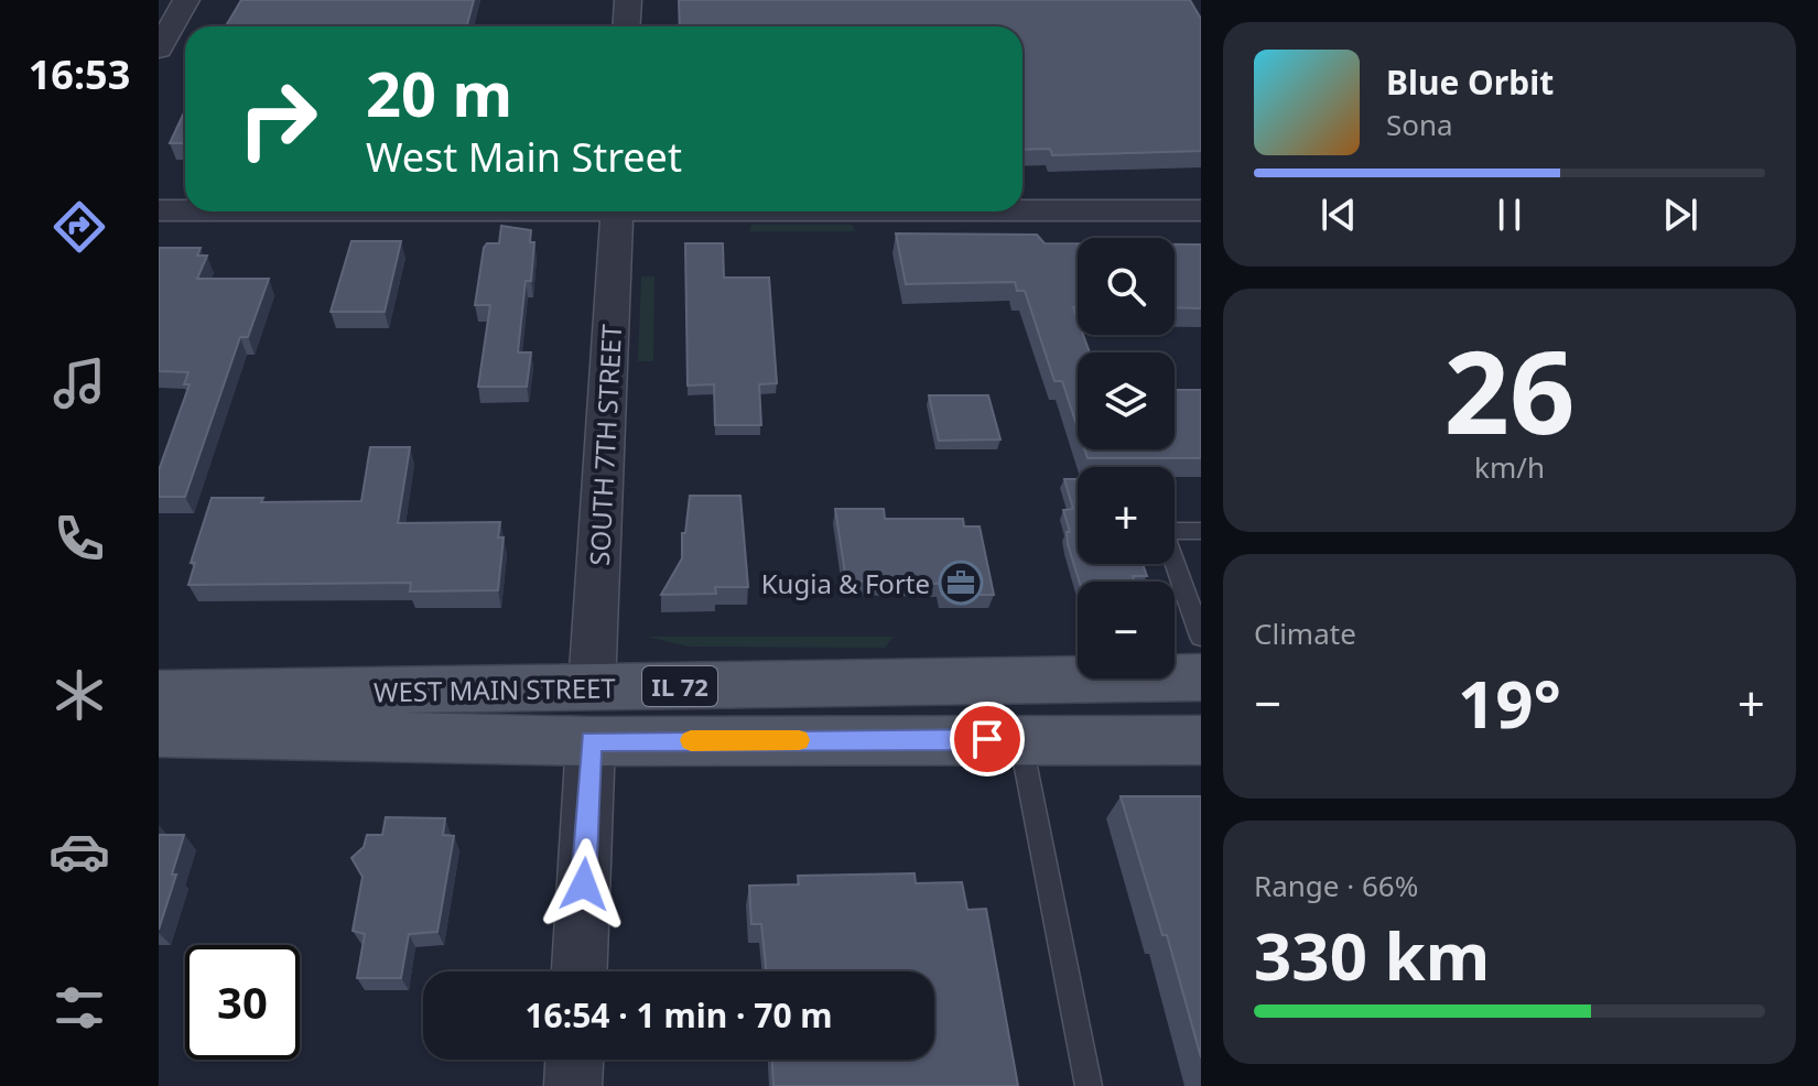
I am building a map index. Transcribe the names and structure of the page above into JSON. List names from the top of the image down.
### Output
{
  "streets": {
    "main road": ["IL 72", "WEST MAIN STREET"],
    "street": ["SOUTH 7TH STREET"]
  },
  "crossings": [
    ["SOUTH 7TH STREET", "WEST MAIN STREET"]
  ],
  "places": {
    "office": ["Kugia & Forte"]
  },
  "page": {
    "tabs": "16:53",
    "turn": ["20 m", "West Main Street"],
    "song": ["Blue Orbit", "Sona"],
    "map_buttons": ["+", "−"],
    "tile": [
      ["26", "km/h"],
      "Climate",
      ["Range · 66%", "330 km"]
    ],
    "heat": ["−", "19°", "+"],
    "limit": "30",
    "trip": "16:54 · 1 min · 70 m"
  }
}
